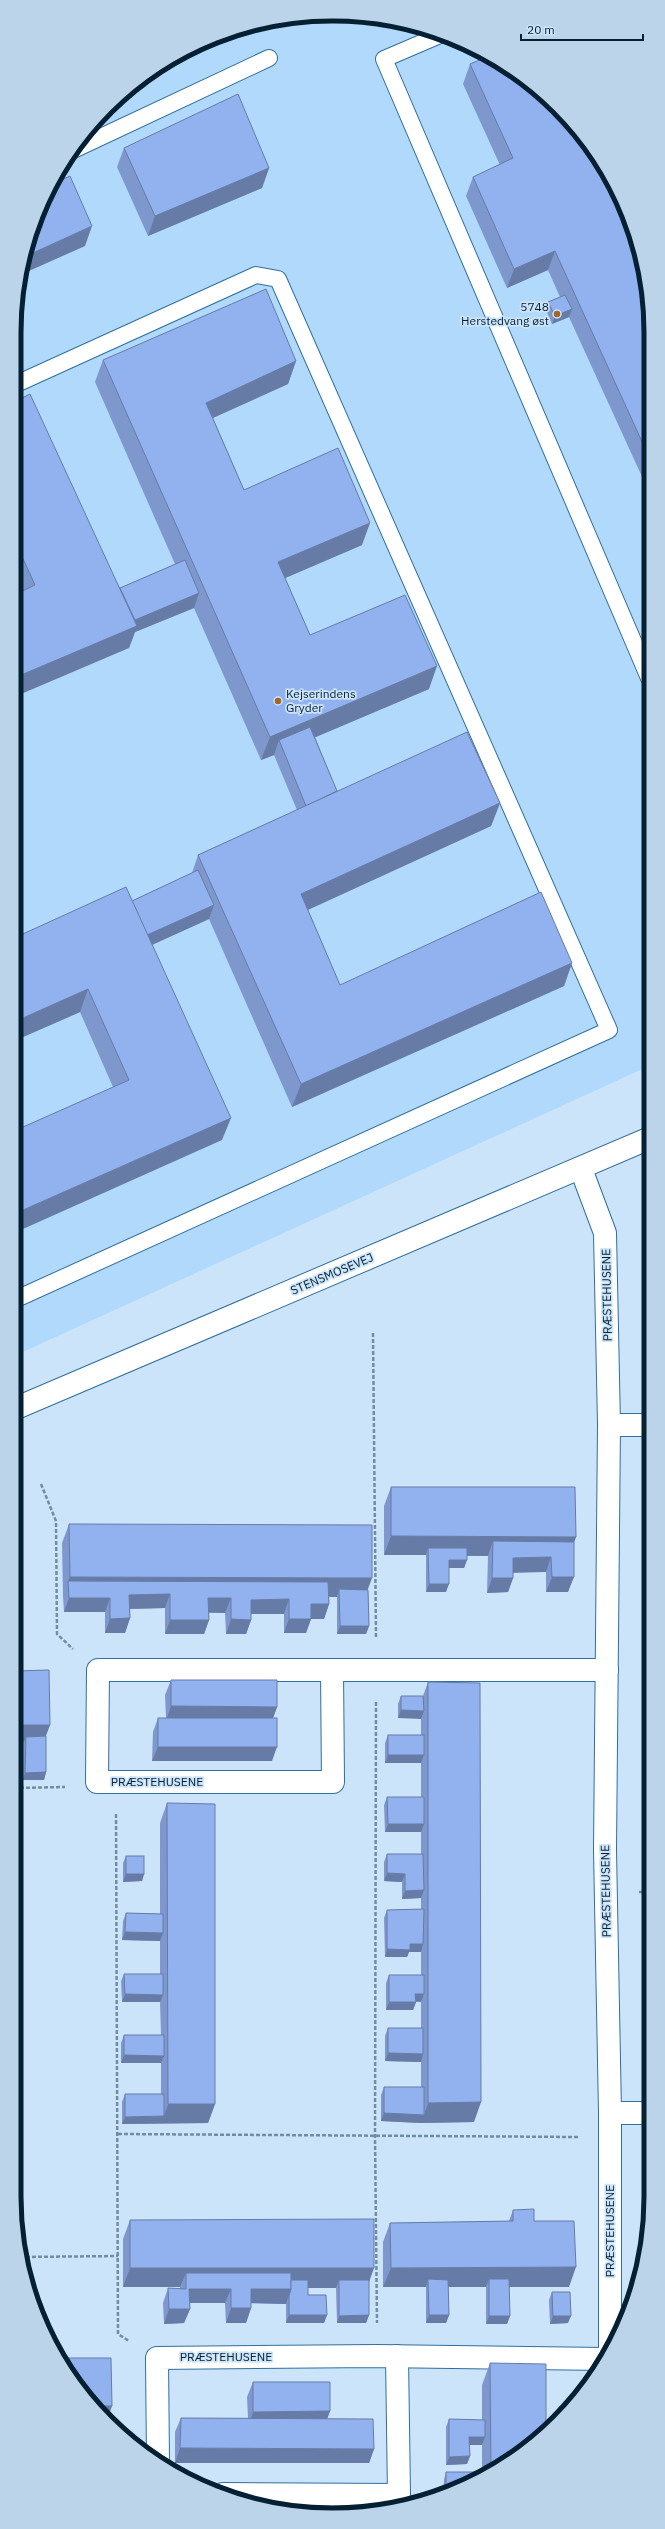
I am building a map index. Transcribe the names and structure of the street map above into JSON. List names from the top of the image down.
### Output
{
  "streets": {
    "street": ["STENSMOSEVEJ", "PRÆSTEHUSENE"]
  },
  "crossings": [
    ["STENSMOSEVEJ", "PRÆSTEHUSENE"]
  ],
  "places": ["5748 Herstedvang øst", "Kejserindens Gryder"],
  "scale_bar": "20 m"
}
